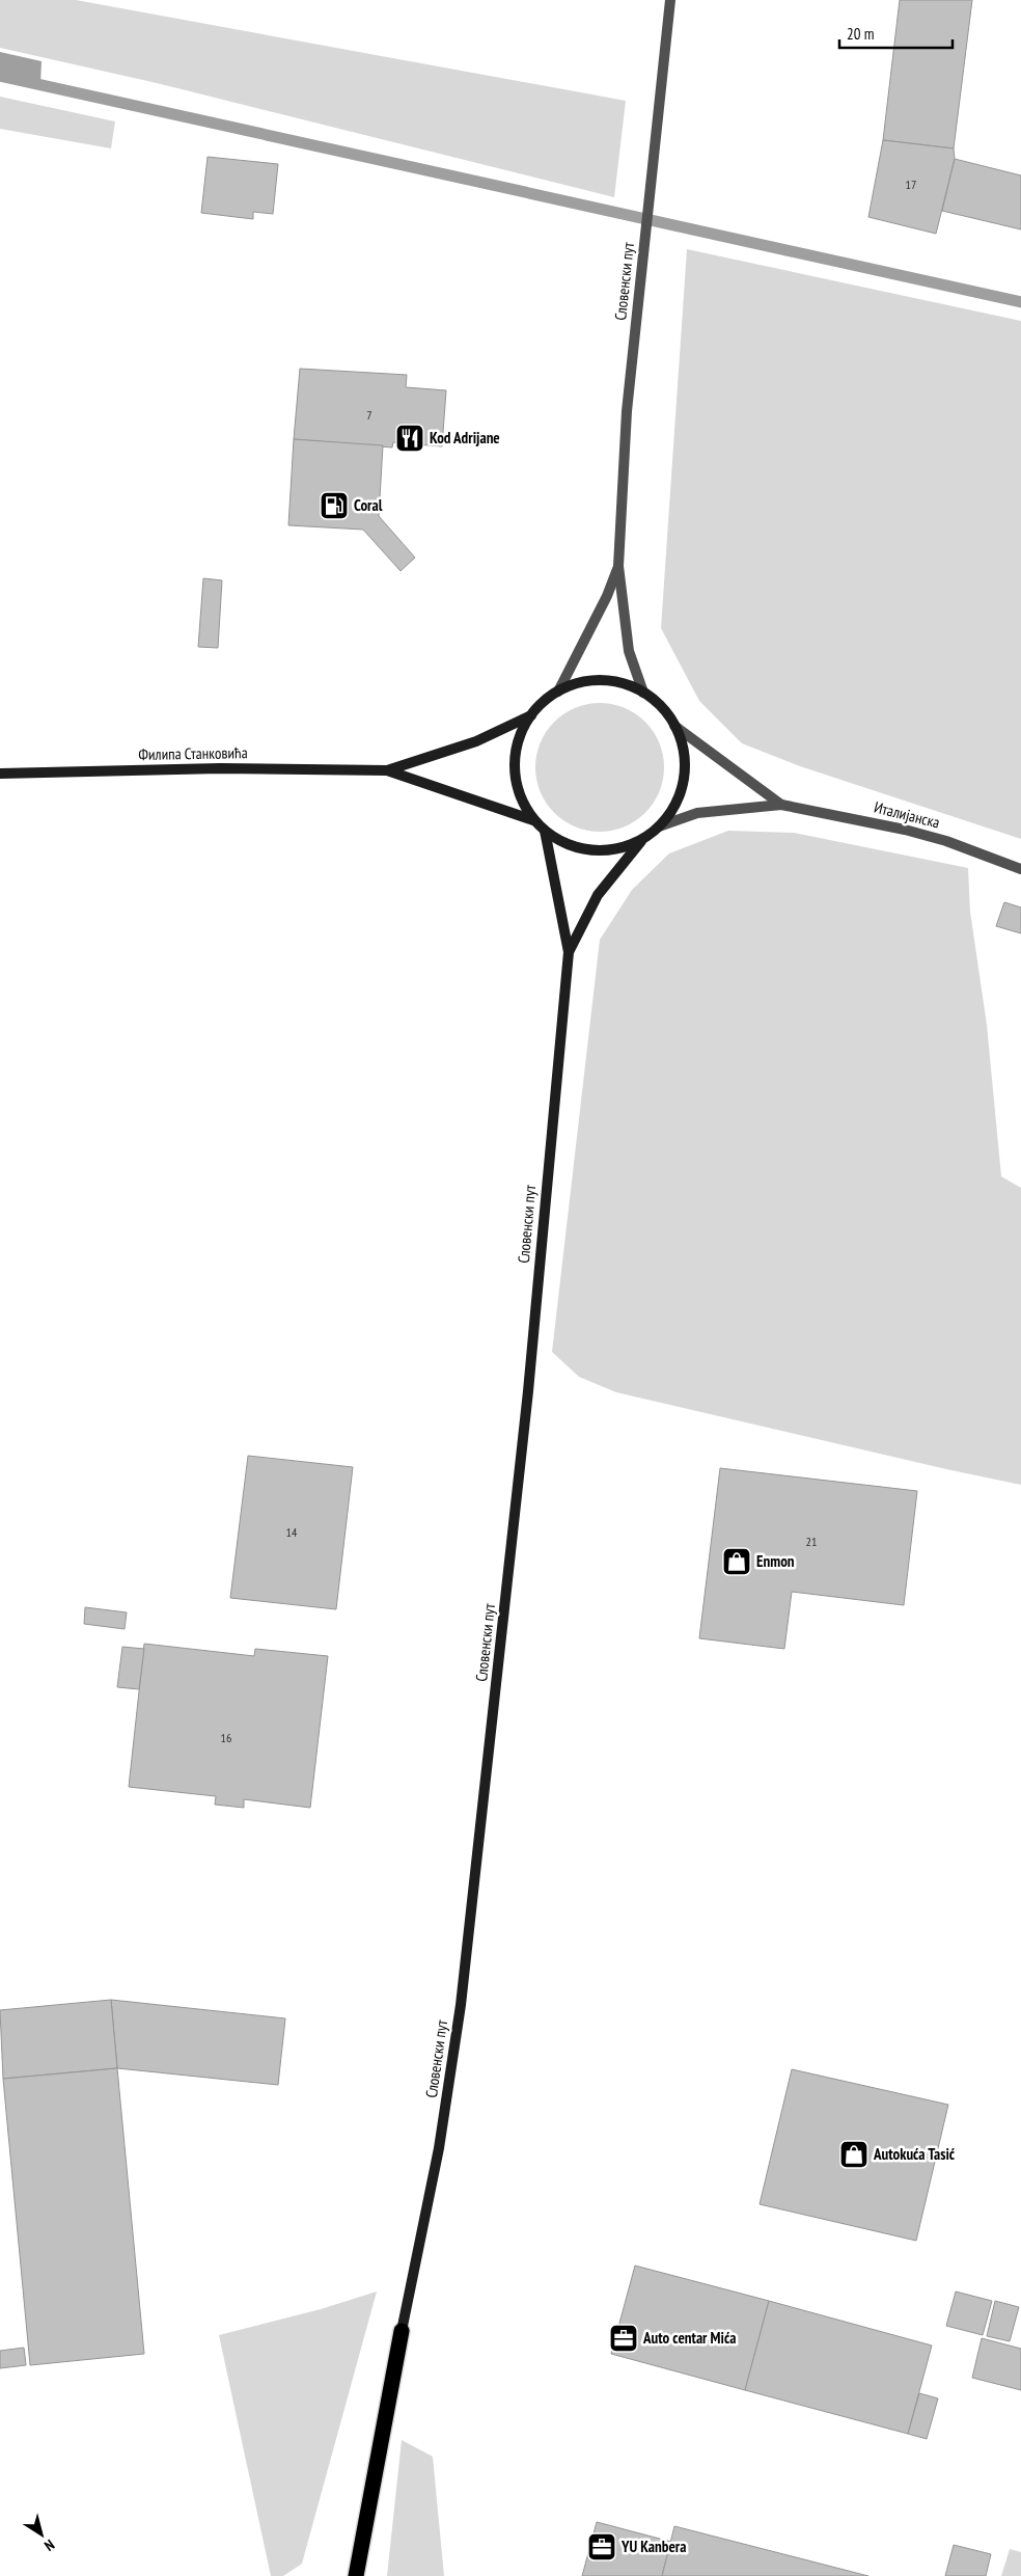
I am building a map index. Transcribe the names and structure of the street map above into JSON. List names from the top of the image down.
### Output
{
  "streets": {
    "main road": ["Словенски пут", "Филипа Станковића"],
    "street": ["Италијанска"]
  },
  "crossings": [
    ["Словенски пут", "Филипа Станковића"],
    ["Словенски пут", "Италијанска"],
    ["Филипа Станковића", "Италијанска"]
  ],
  "places": {
    "restaurant": ["Kod Adrijane"],
    "fuel station": ["Coral"],
    "shop": ["Enmon", "Autokuća Tasić"],
    "office": ["Auto centar Mića", "YU Kanbera"]
  },
  "house_numbers": [
    "17",
    "7",
    "14",
    "21",
    "16"
  ],
  "scale_bar": "20 m",
  "north": "bottom right"
}
